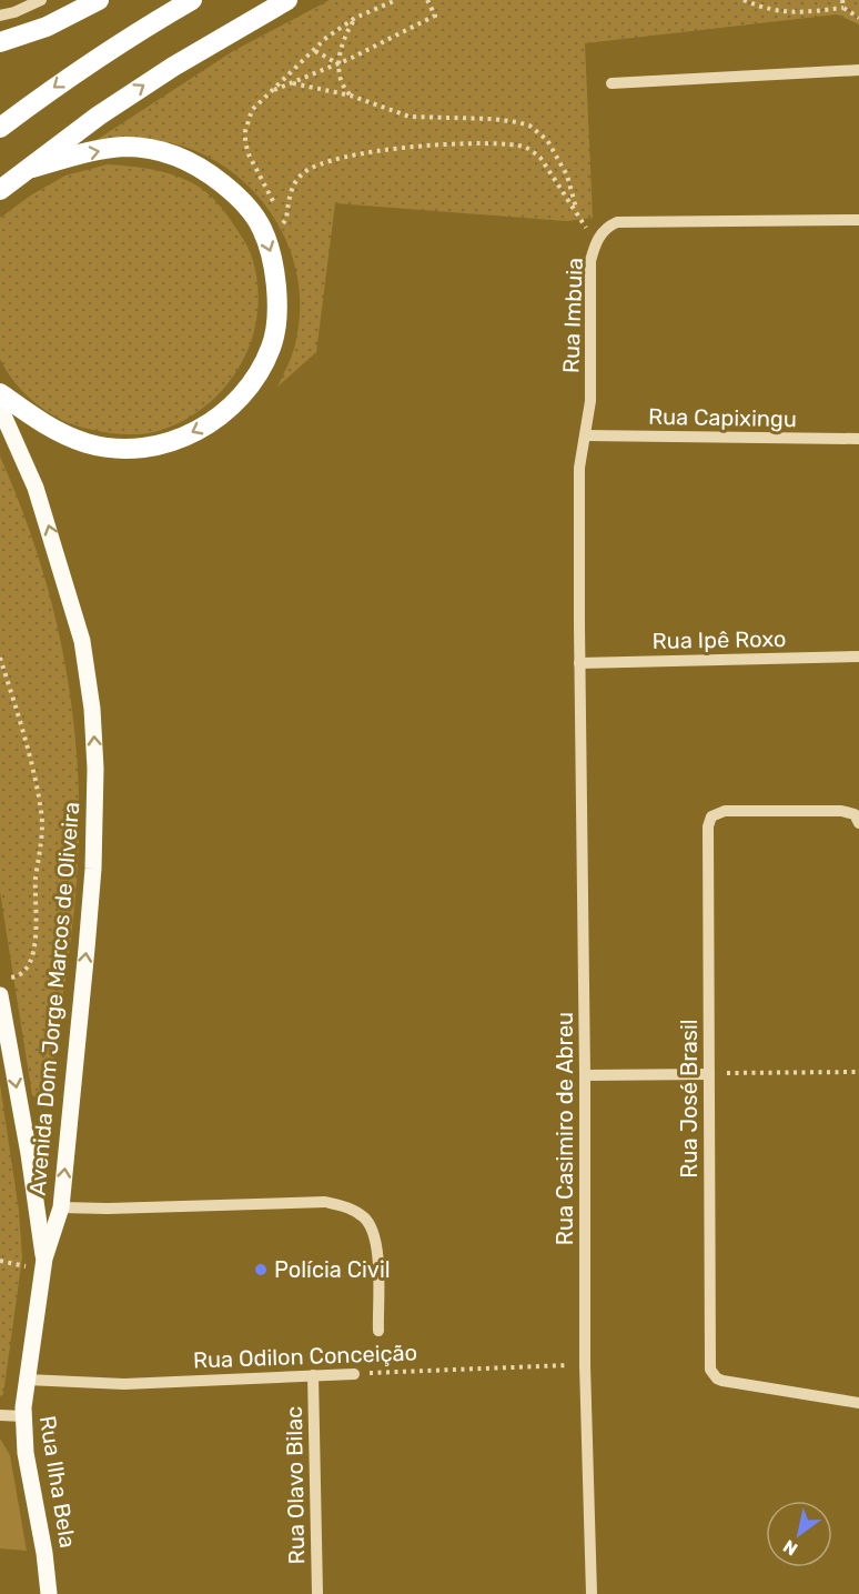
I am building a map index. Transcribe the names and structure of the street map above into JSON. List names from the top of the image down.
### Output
{
  "streets": {
    "main road": ["Avenida Dom Jorge Marcos de Oliveira", "Rua Ilha Bela"],
    "street": [
      "Rua Imbuia",
      "Rua Capixingu",
      "Rua Ipê Roxo",
      "Rua José Brasil",
      "Rua Casimiro de Abreu",
      "Rua Odilon Conceição",
      "Rua Olavo Bilac"
    ]
  },
  "crossings": [
    ["Rua Imbuia", "Rua Capixingu"],
    ["Rua Imbuia", "Rua Ipê Roxo"],
    ["Rua Imbuia", "Rua Casimiro de Abreu"],
    ["Rua Ipê Roxo", "Rua Casimiro de Abreu"],
    ["Avenida Dom Jorge Marcos de Oliveira", "Rua Ilha Bela"],
    ["Rua Casimiro de Abreu", "Rua Odilon Conceição"],
    ["Rua Odilon Conceição", "Rua Ilha Bela"],
    ["Rua Odilon Conceição", "Rua Olavo Bilac"]
  ],
  "places": ["Polícia Civil"],
  "north": "bottom left"
}
